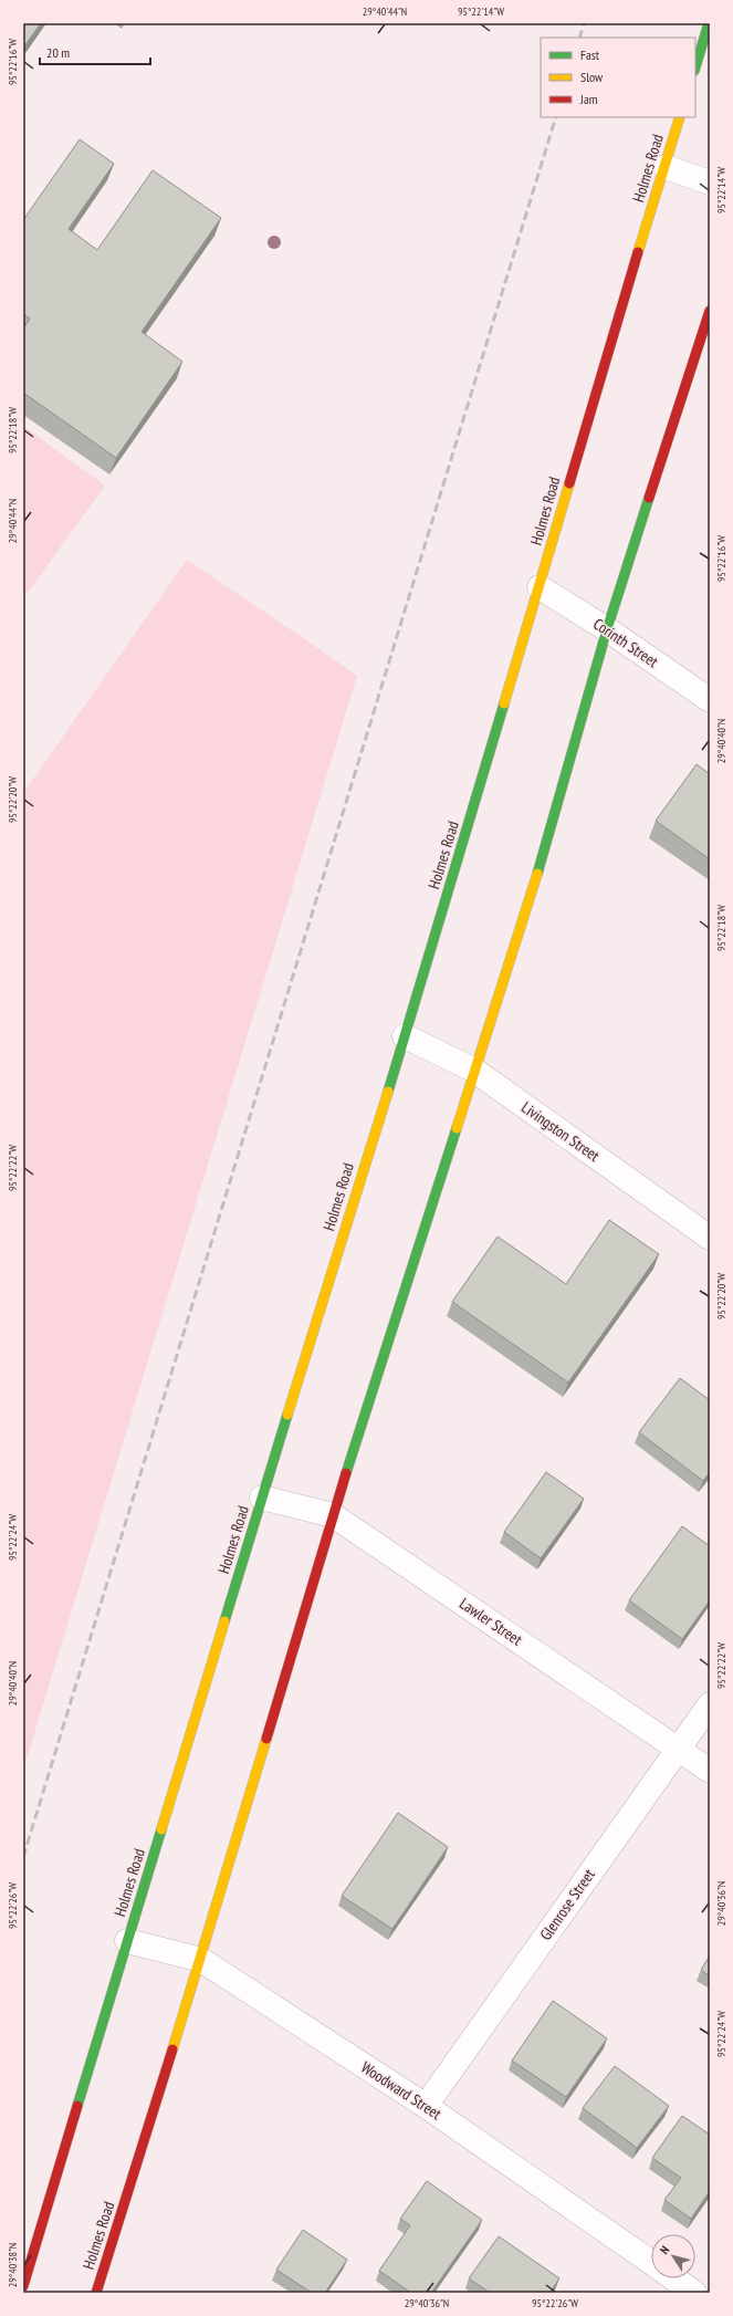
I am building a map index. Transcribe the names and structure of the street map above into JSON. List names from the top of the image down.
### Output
{
  "streets": {
    "main road": ["Holmes Road"],
    "street": [
      "Corinth Street",
      "Livingston Street",
      "Lawler Street",
      "Glenrose Street",
      "Woodward Street"
    ]
  },
  "crossings": [
    ["Holmes Road", "Corinth Street"],
    ["Holmes Road", "Livingston Street"],
    ["Holmes Road", "Lawler Street"],
    ["Holmes Road", "Woodward Street"],
    ["Lawler Street", "Glenrose Street"],
    ["Glenrose Street", "Woodward Street"]
  ],
  "legend": ["Fast", "Slow", "Jam"],
  "scale_bar": "20 m",
  "north": "top left",
  "coordinates": [
    "29°40'44\"N",
    "95°22'14\"W",
    "95°22'16\"W",
    "95°22'18\"W",
    "29°40'40\"N",
    "95°22'20\"W",
    "95°22'22\"W",
    "95°22'24\"W",
    "29°40'36\"N",
    "95°22'26\"W",
    "29°40'38\"N"
  ]
}
